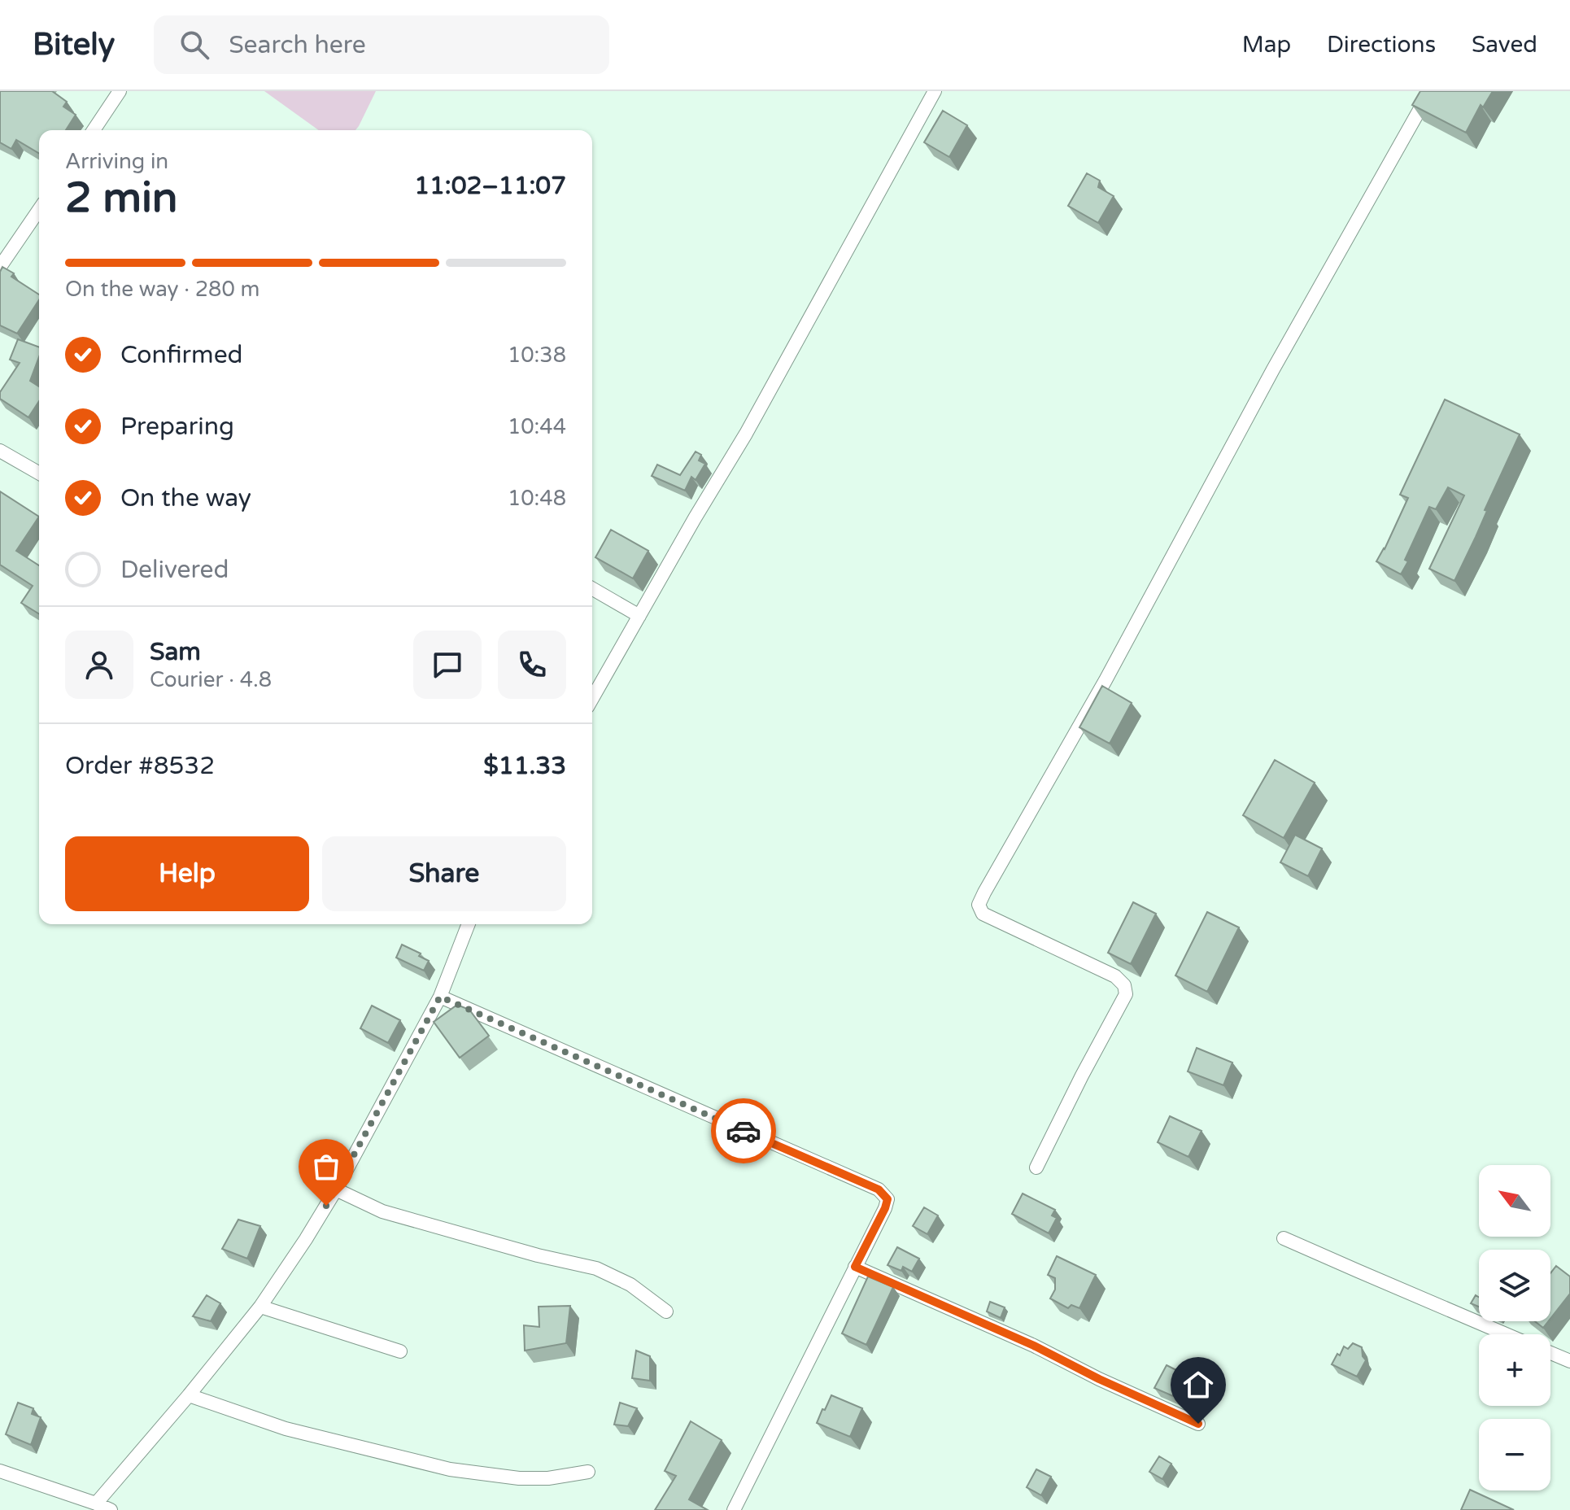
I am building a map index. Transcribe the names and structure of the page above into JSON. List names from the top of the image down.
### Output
{
  "north": "top left",
  "page": {
    "header": "Bitely",
    "search": "Search here",
    "nav": ["Map", "Directions", "Saved"],
    "heading": ["2 min", "Arriving in", "11:02–11:07"],
    "panel": [
      "Sam",
      "Courier · 4.8",
      "Order #8532",
      "$11.33"
    ],
    "bar": "On the way · 280 m",
    "list": [
      ["Confirmed", "10:38"],
      ["Preparing", "10:44"],
      ["On the way", "10:48"],
      "Delivered"
    ],
    "buttons": ["Help", "Share"],
    "map_buttons": ["+", "−"]
  }
}
